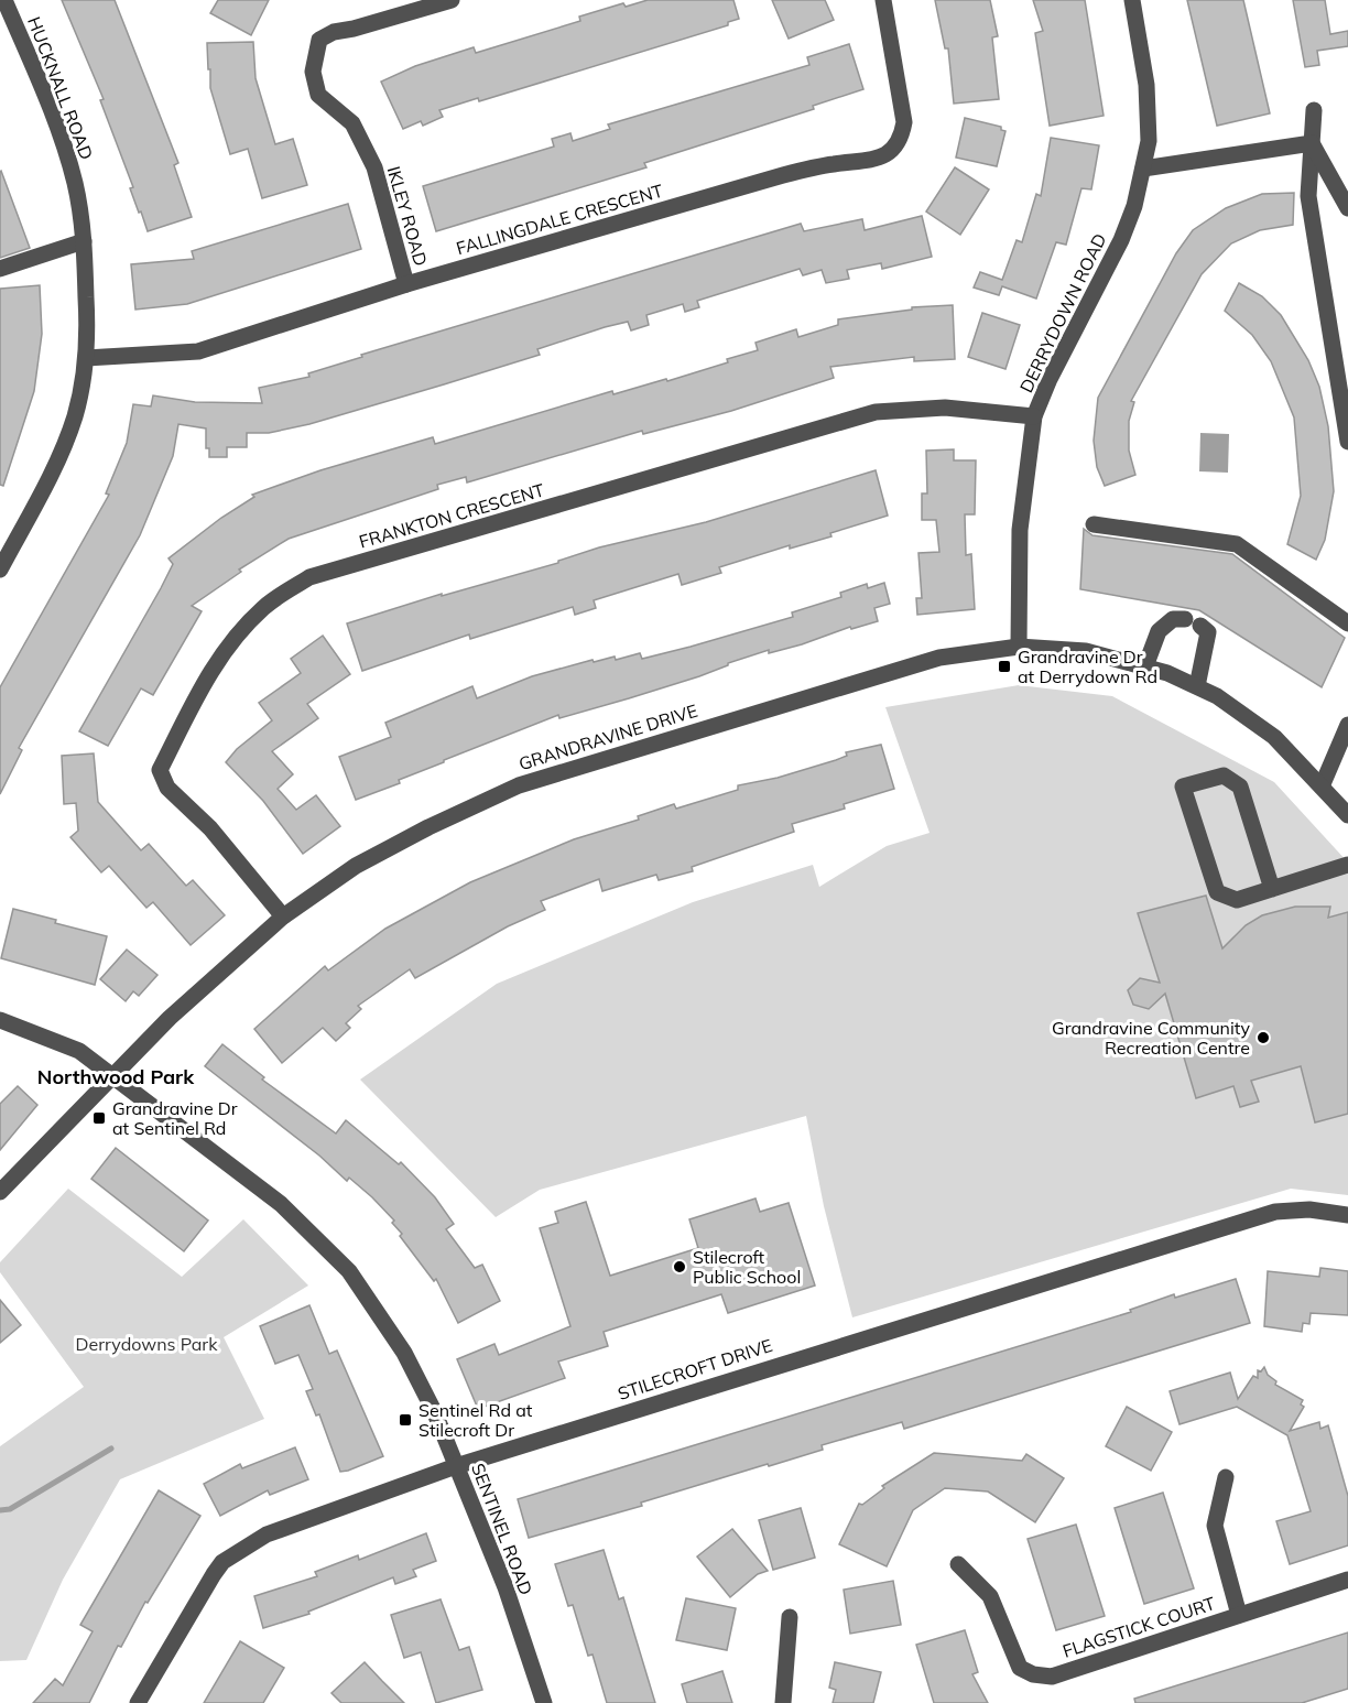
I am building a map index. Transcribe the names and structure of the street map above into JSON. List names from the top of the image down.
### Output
{
  "streets": {
    "street": [
      "HUCKNALL ROAD",
      "IKLEY ROAD",
      "FALLINGDALE CRESCENT",
      "DERRYDOWN ROAD",
      "FRANKTON CRESCENT",
      "GRANDRAVINE DRIVE",
      "STILECROFT DRIVE",
      "SENTINEL ROAD",
      "FLAGSTICK COURT"
    ]
  },
  "crossings": [
    ["HUCKNALL ROAD", "FALLINGDALE CRESCENT"],
    ["IKLEY ROAD", "FALLINGDALE CRESCENT"],
    ["DERRYDOWN ROAD", "FRANKTON CRESCENT"],
    ["DERRYDOWN ROAD", "GRANDRAVINE DRIVE"],
    ["FRANKTON CRESCENT", "GRANDRAVINE DRIVE"],
    ["GRANDRAVINE DRIVE", "SENTINEL ROAD"],
    ["STILECROFT DRIVE", "SENTINEL ROAD"]
  ],
  "districts": ["Northwood Park"],
  "parks": ["Derrydowns Park"],
  "places": {
    "transit": ["Grandravine Dr at Derrydown Rd", "Grandravine Dr at Sentinel Rd", "Sentinel Rd at Stilecroft Dr"],
    "other": ["Grandravine Community Recreation Centre", "Stilecroft Public School"]
  }
}
